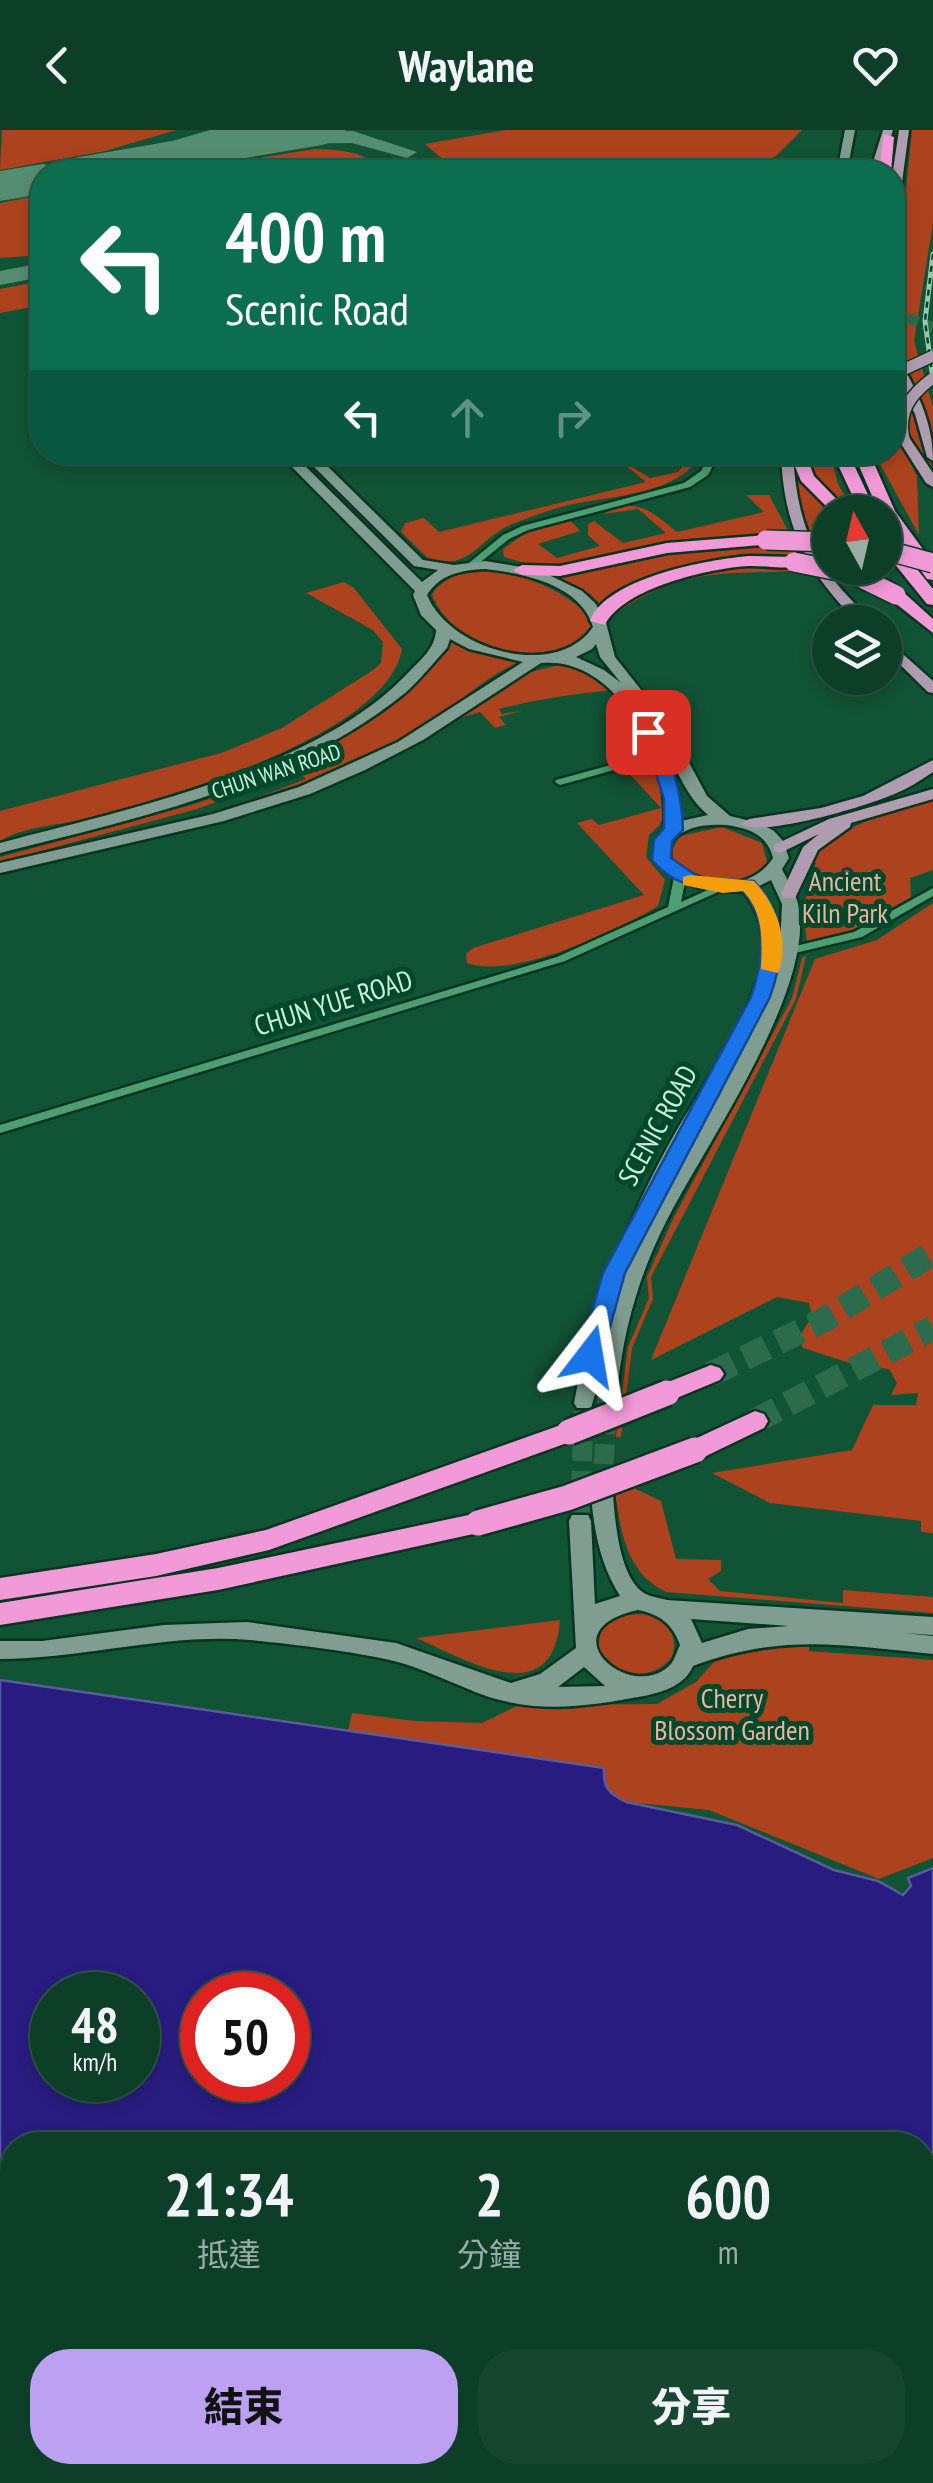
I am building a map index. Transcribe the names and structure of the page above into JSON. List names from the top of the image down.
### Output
{
  "streets": {
    "main road": ["CHUN WAN ROAD", "SCENIC ROAD"],
    "street": ["CHUN YUE ROAD"]
  },
  "parks": ["Ancient Kiln Park", "Cherry Blossom Garden"],
  "north": "top",
  "page": {
    "header": "Waylane",
    "turn": ["400 m", "Scenic Road"],
    "speed": "48 km/h",
    "limit": "50",
    "eta": [
      "21:34",
      "抵達",
      "2",
      "分鐘",
      "600",
      "m"
    ],
    "buttons": ["結束", "分享"]
  }
}
